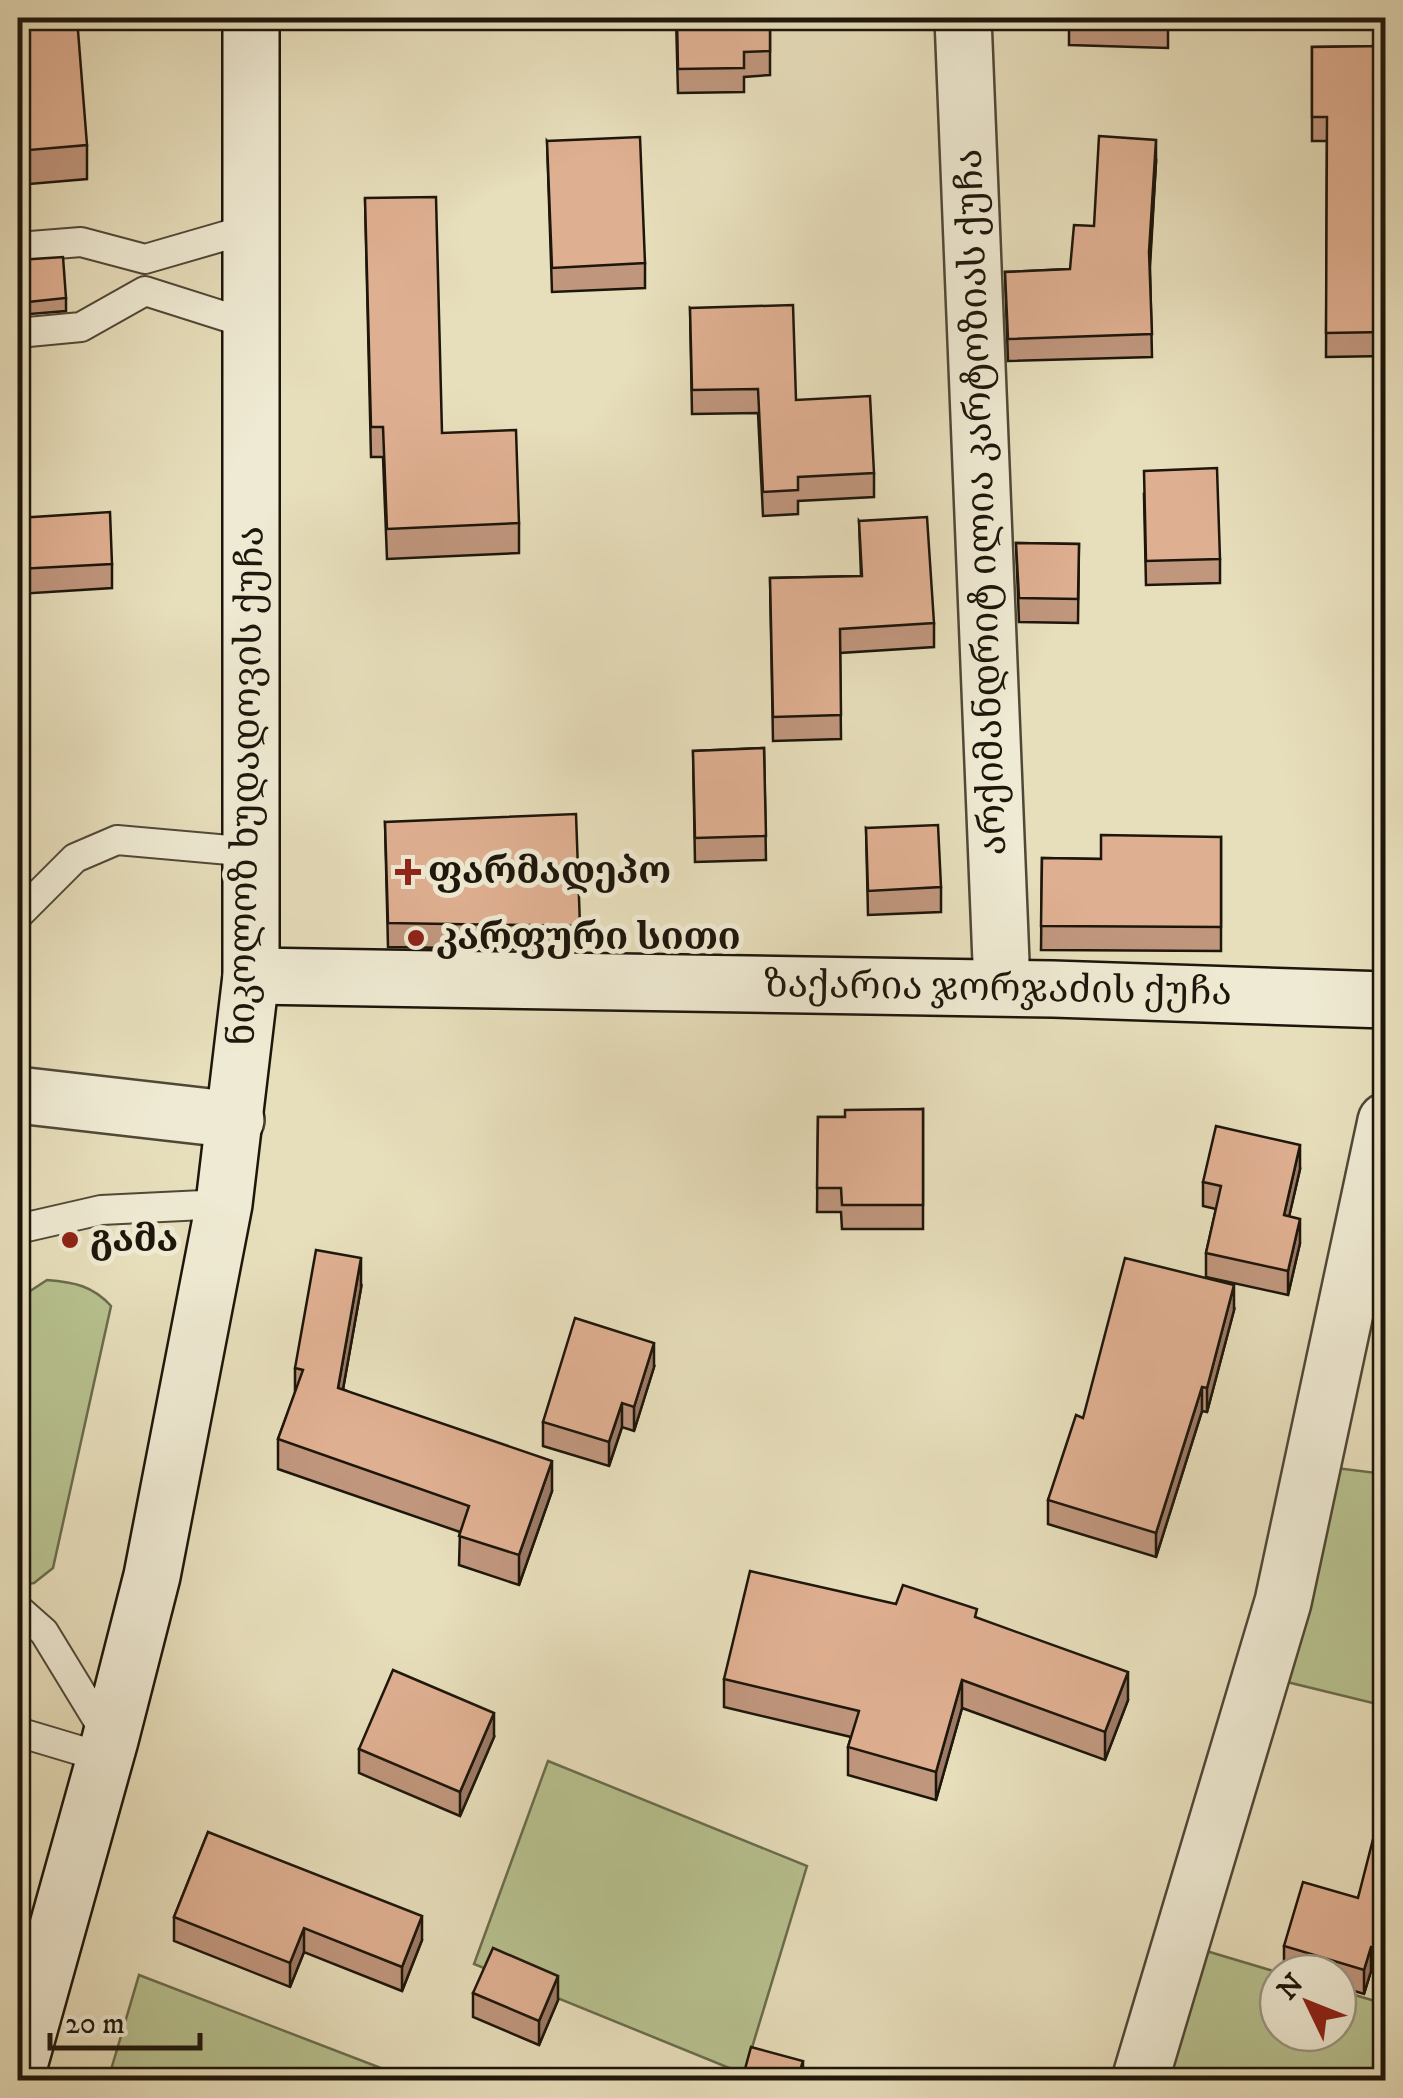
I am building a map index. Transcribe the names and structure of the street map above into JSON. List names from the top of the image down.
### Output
{
  "streets": {
    "street": ["არქიმანდრიტ ილია კარტოზიას ქუჩა", "ნიკოლოზ ხუდადოვის ქუჩა", "ზაქარია ჯორჯაძის ქუჩა"]
  },
  "crossings": [
    ["არქიმანდრიტ ილია კარტოზიას ქუჩა", "ზაქარია ჯორჯაძის ქუჩა"],
    ["ნიკოლოზ ხუდადოვის ქუჩა", "ზაქარია ჯორჯაძის ქუჩა"]
  ],
  "places": {
    "health": ["ფარმადეპო"],
    "other": ["კარფური სითი", "გამა"]
  },
  "scale_bar": "20 m",
  "north": "top left"
}
